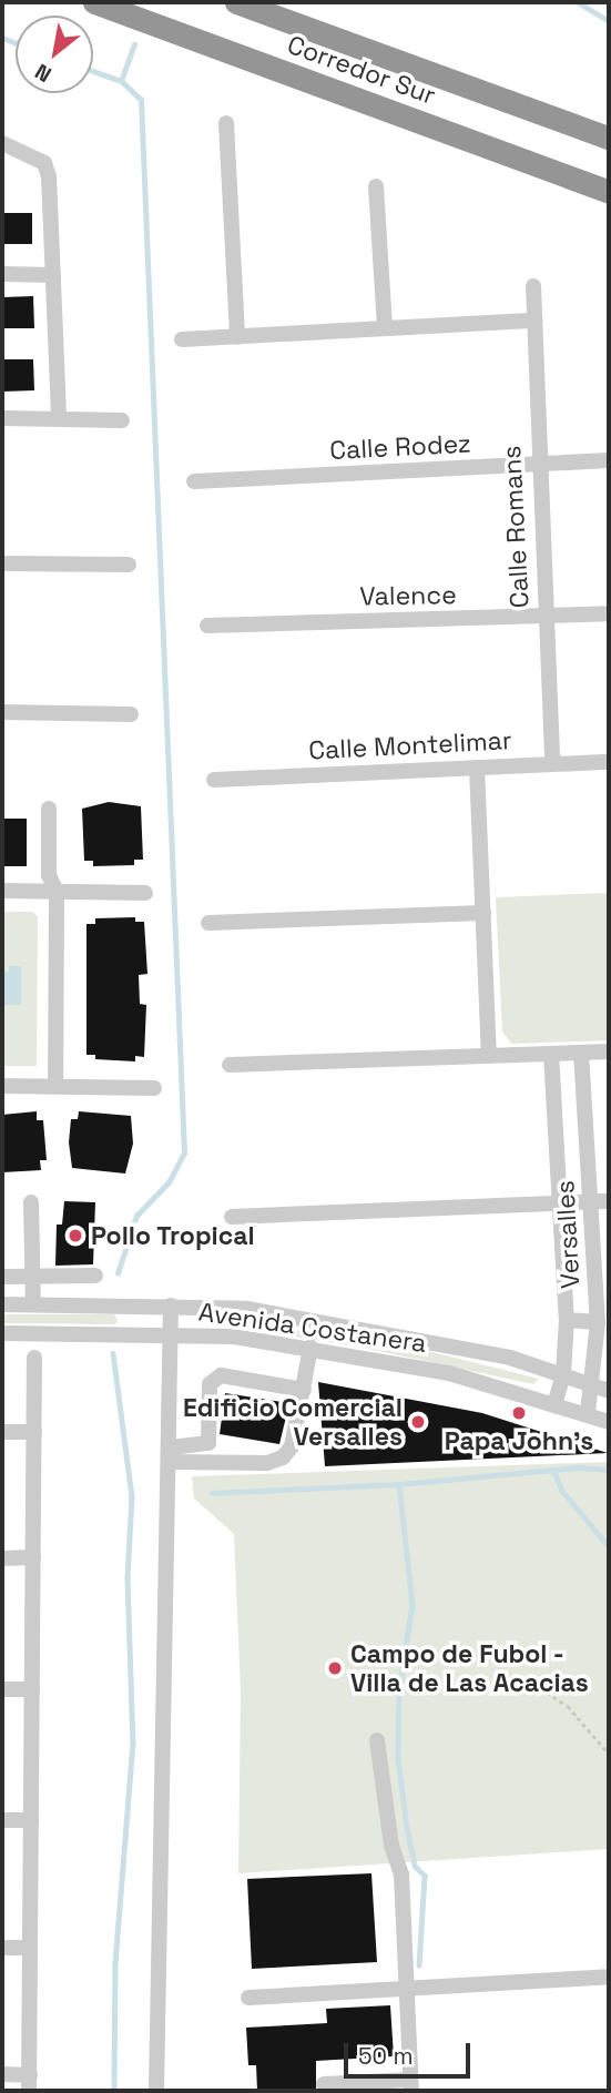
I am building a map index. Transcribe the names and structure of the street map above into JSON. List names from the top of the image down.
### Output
{
  "streets": {
    "highway": ["Corredor Sur"],
    "street": [
      "Calle Rodez",
      "Calle Romans",
      "Valence",
      "Calle Montelimar",
      "Versalles",
      "Avenida Costanera"
    ]
  },
  "crossings": [
    ["Calle Rodez", "Calle Romans"],
    ["Calle Romans", "Valence"],
    ["Calle Romans", "Calle Montelimar"],
    ["Versalles", "Avenida Costanera"]
  ],
  "places": [
    "Pollo Tropical",
    "Papa John's",
    "Edificio Comercial Versalles",
    "Campo de Fubol - Villa de Las Acacias"
  ],
  "scale_bar": "50 m",
  "north": "bottom left"
}
